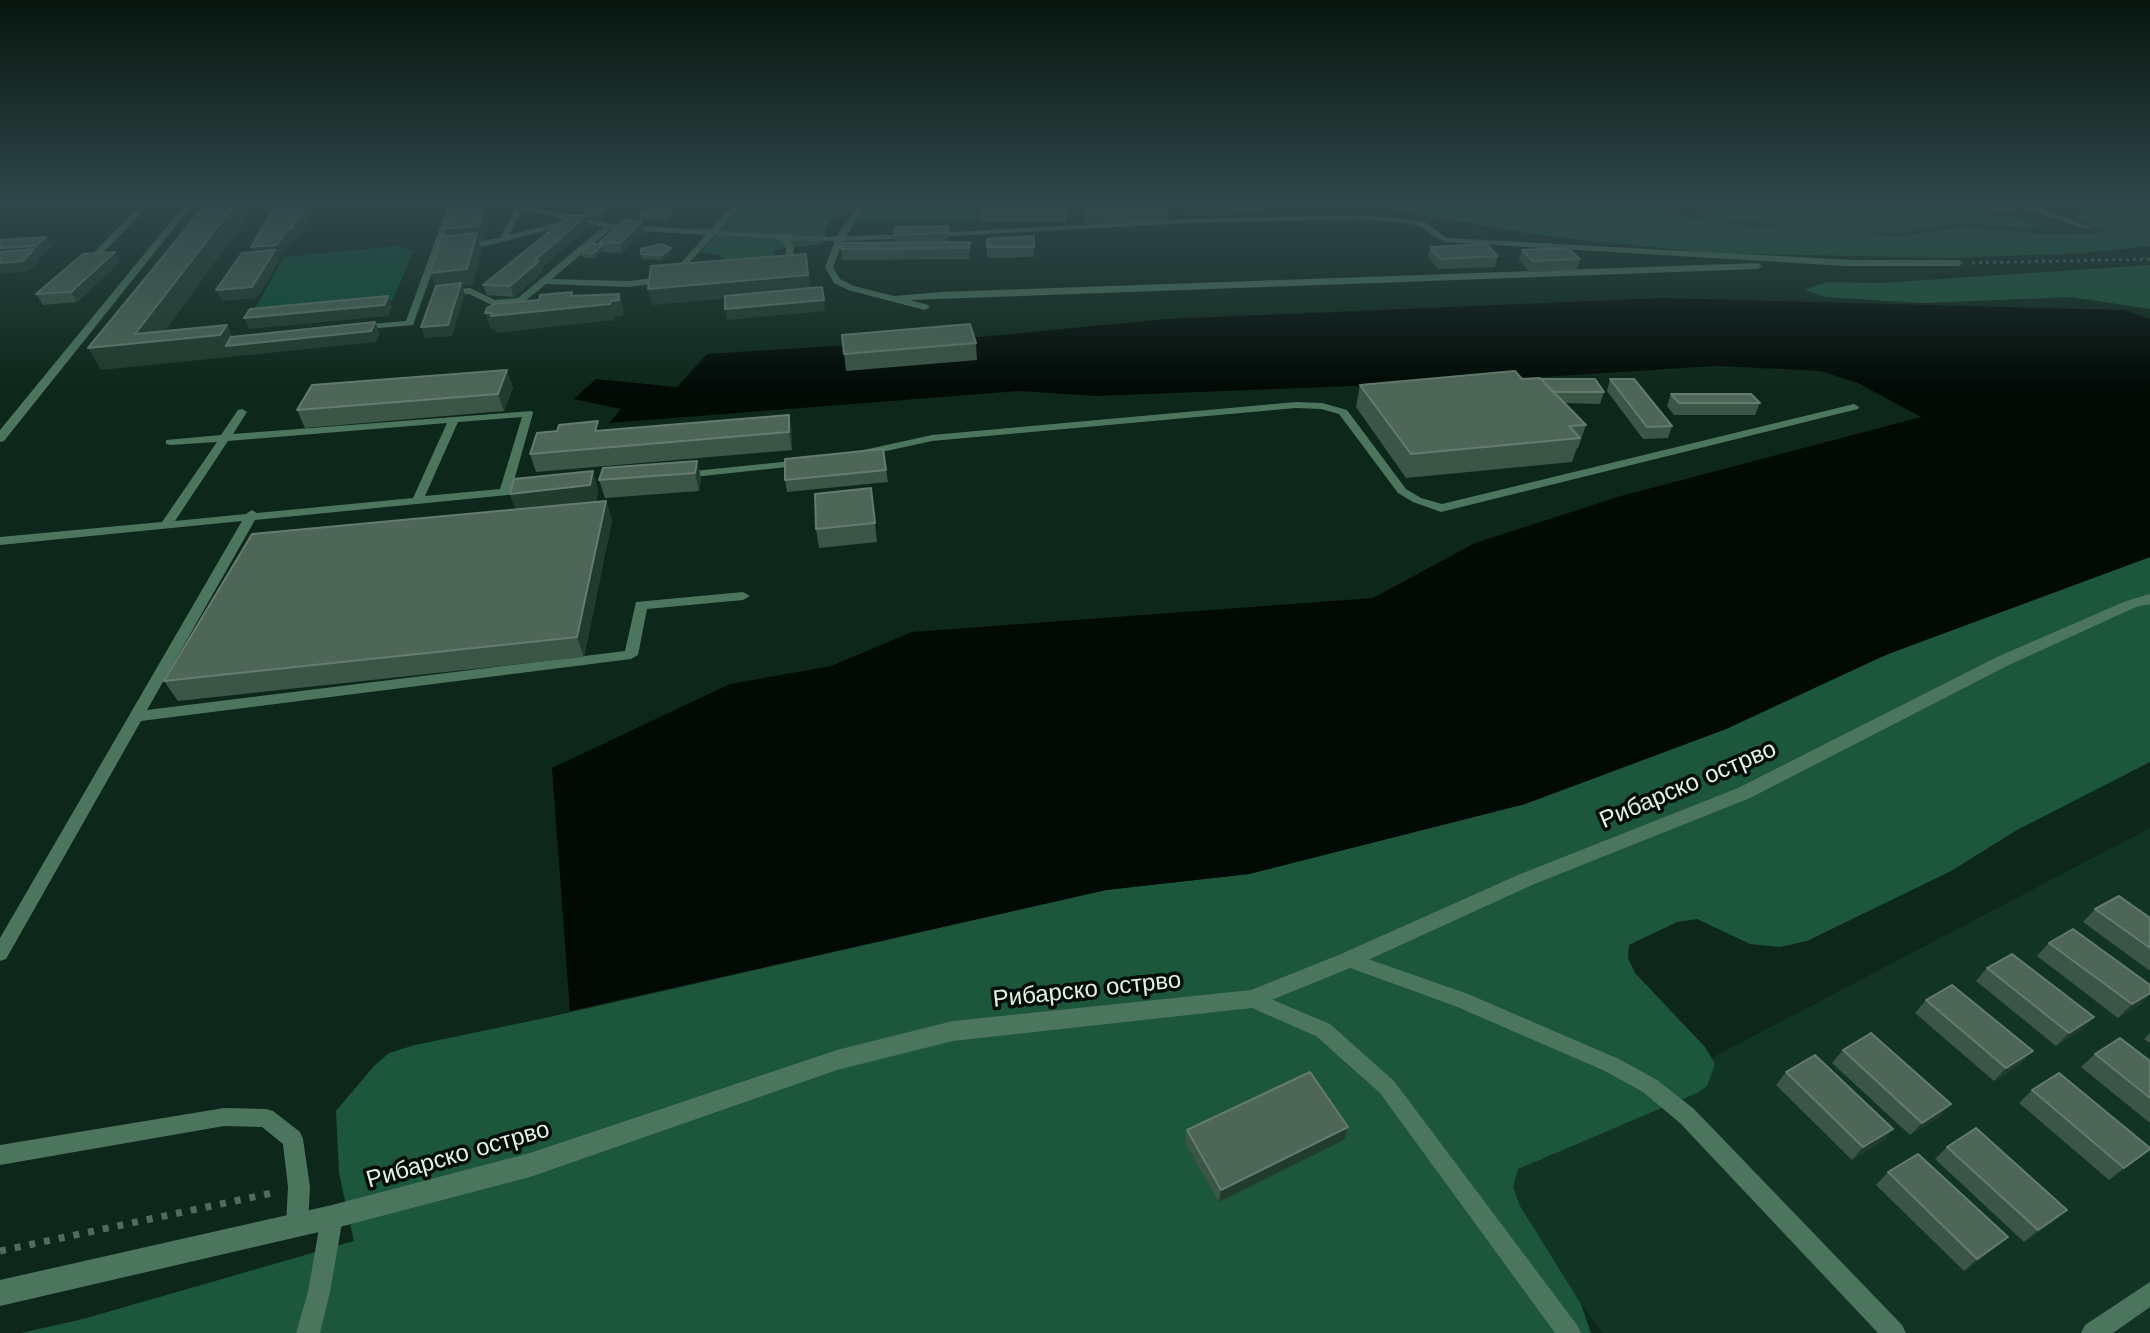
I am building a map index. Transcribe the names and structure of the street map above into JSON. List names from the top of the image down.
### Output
{
  "streets": {
    "street": ["Рибарско острво"]
  }
}
